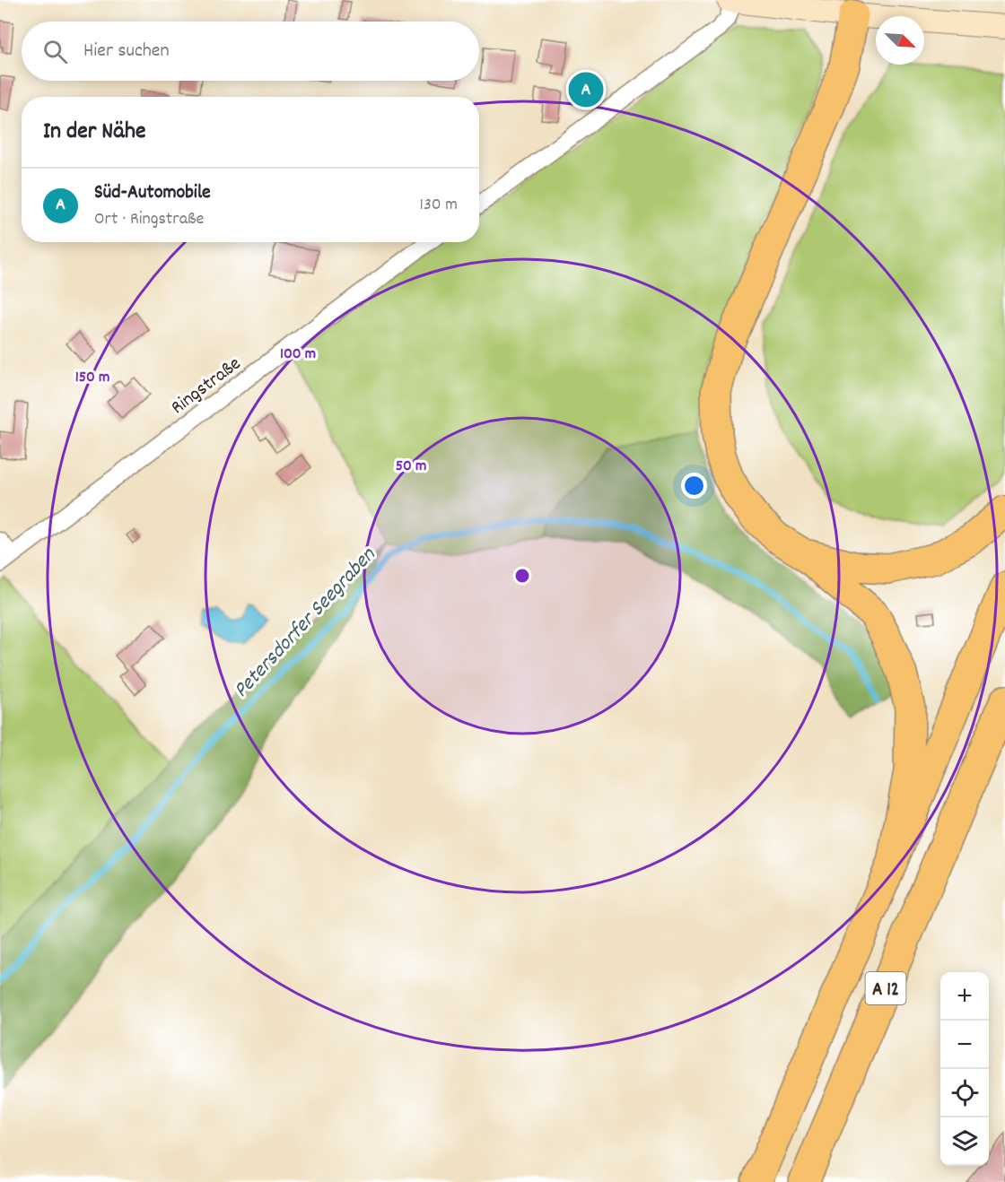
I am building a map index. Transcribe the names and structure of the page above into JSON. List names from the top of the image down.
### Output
{
  "streets": {
    "highway": ["A 12"],
    "street": ["Ringstraße"]
  },
  "water": ["Petersdorfer Seegraben"],
  "north": "bottom right",
  "page": {
    "search": "Hier suchen",
    "pins": "A",
    "heading": "In der Nähe",
    "list": [
      {
        "mark": "A",
        "name": "Süd-Automobile",
        "note": "Ort · Ringstraße",
        "value": "130 m"
      }
    ],
    "map_buttons": ["+", "−"]
  },
  "rings": ["100 m", "150 m", "50 m"]
}
